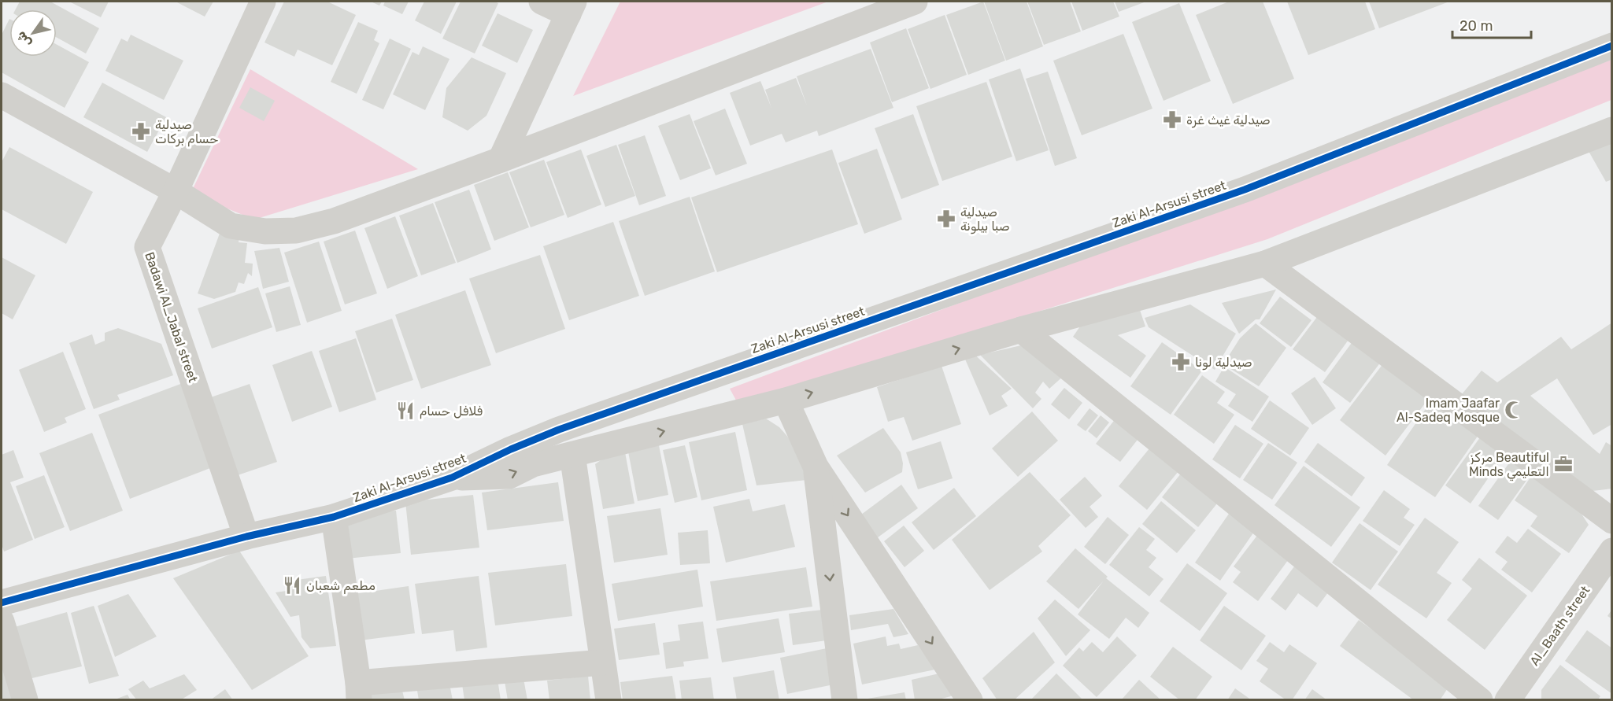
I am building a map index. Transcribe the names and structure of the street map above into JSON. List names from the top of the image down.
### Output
{
  "streets": {
    "street": ["Zaki Al-Arsusi street", "Badawi Al_Jabal street", "Al_Baath street"]
  },
  "crossings": [
    ["Zaki Al-Arsusi street", "Badawi Al_Jabal street"]
  ],
  "places": {
    "pharmacy": [
      "صيدلية غيث غرة",
      "صيدلية حسام بركات",
      "صيدلية صبا بيلونة",
      "صيدلية لونا"
    ],
    "mosque": ["Imam Jaafar Al-Sadeq Mosque"],
    "restaurant": ["فلافل حسام", "مطعم شعبان"],
    "office": ["مركز Beautiful Minds التعليمي"]
  },
  "scale_bar": "20 m",
  "north": "bottom left"
}
